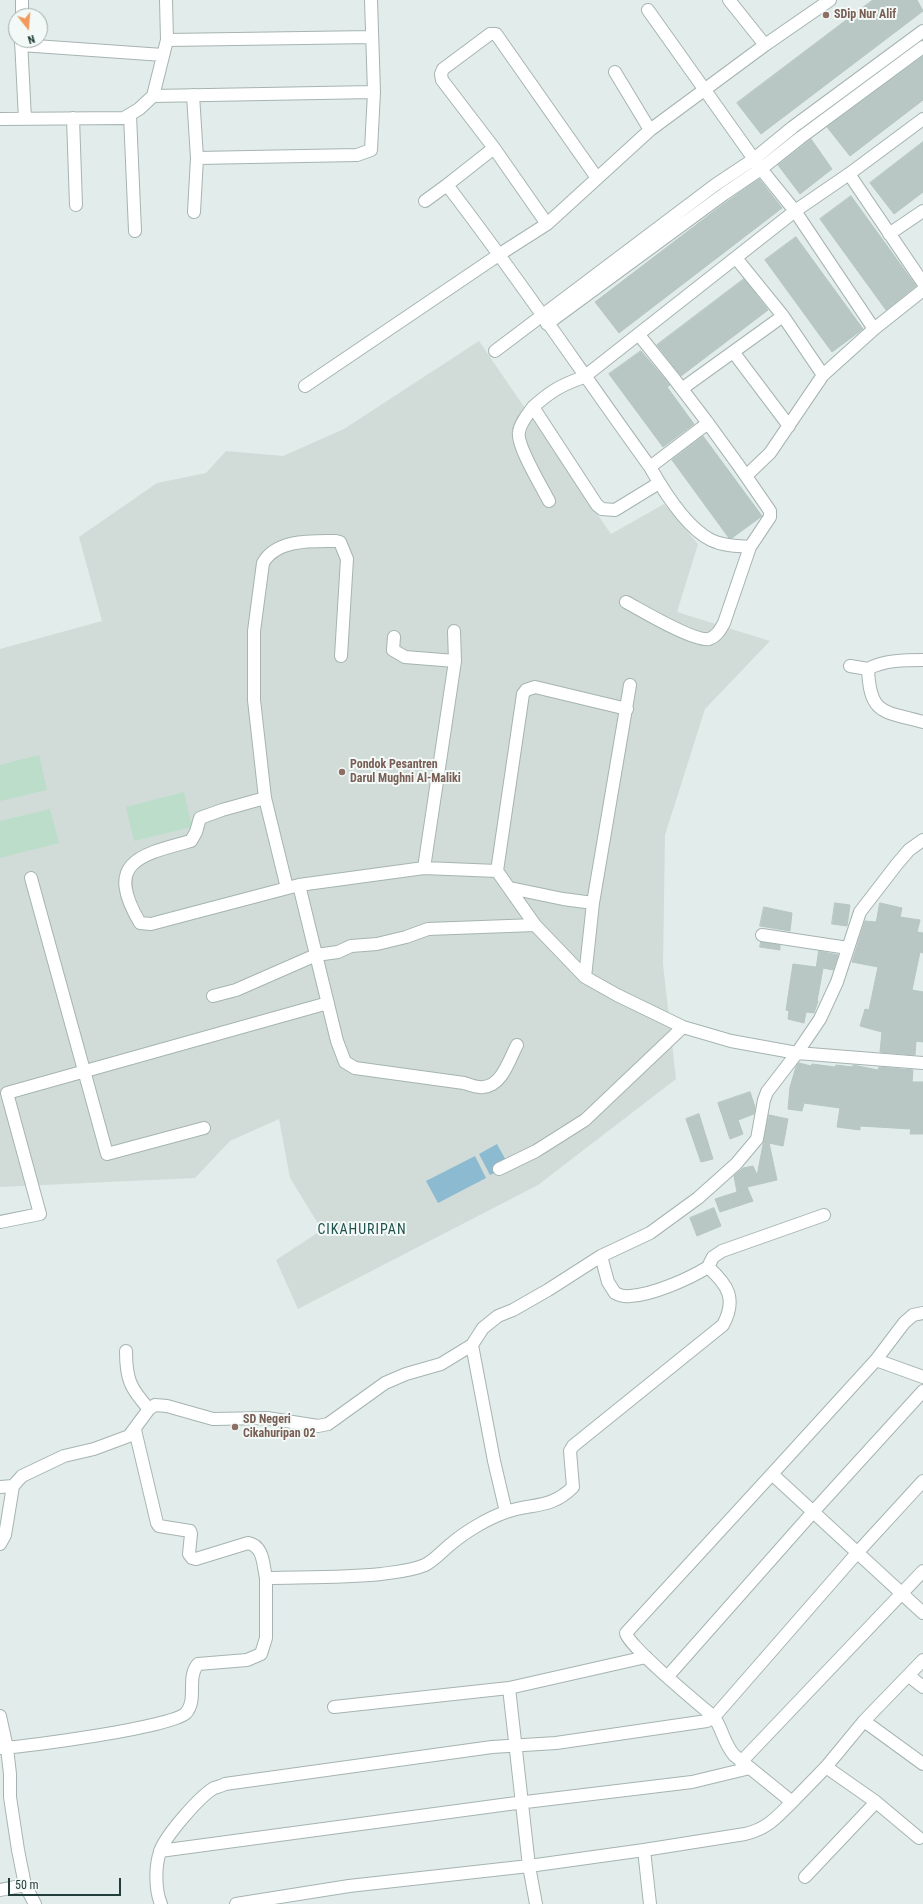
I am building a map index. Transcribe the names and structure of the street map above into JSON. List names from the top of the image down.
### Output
{
  "districts": ["CIKAHURIPAN"],
  "places": ["SDip Nur Alif", "Pondok Pesantren Darul Mughni Al-Maliki", "SD Negeri Cikahuripan 02"],
  "scale_bar": "50 m",
  "north": "bottom"
}
